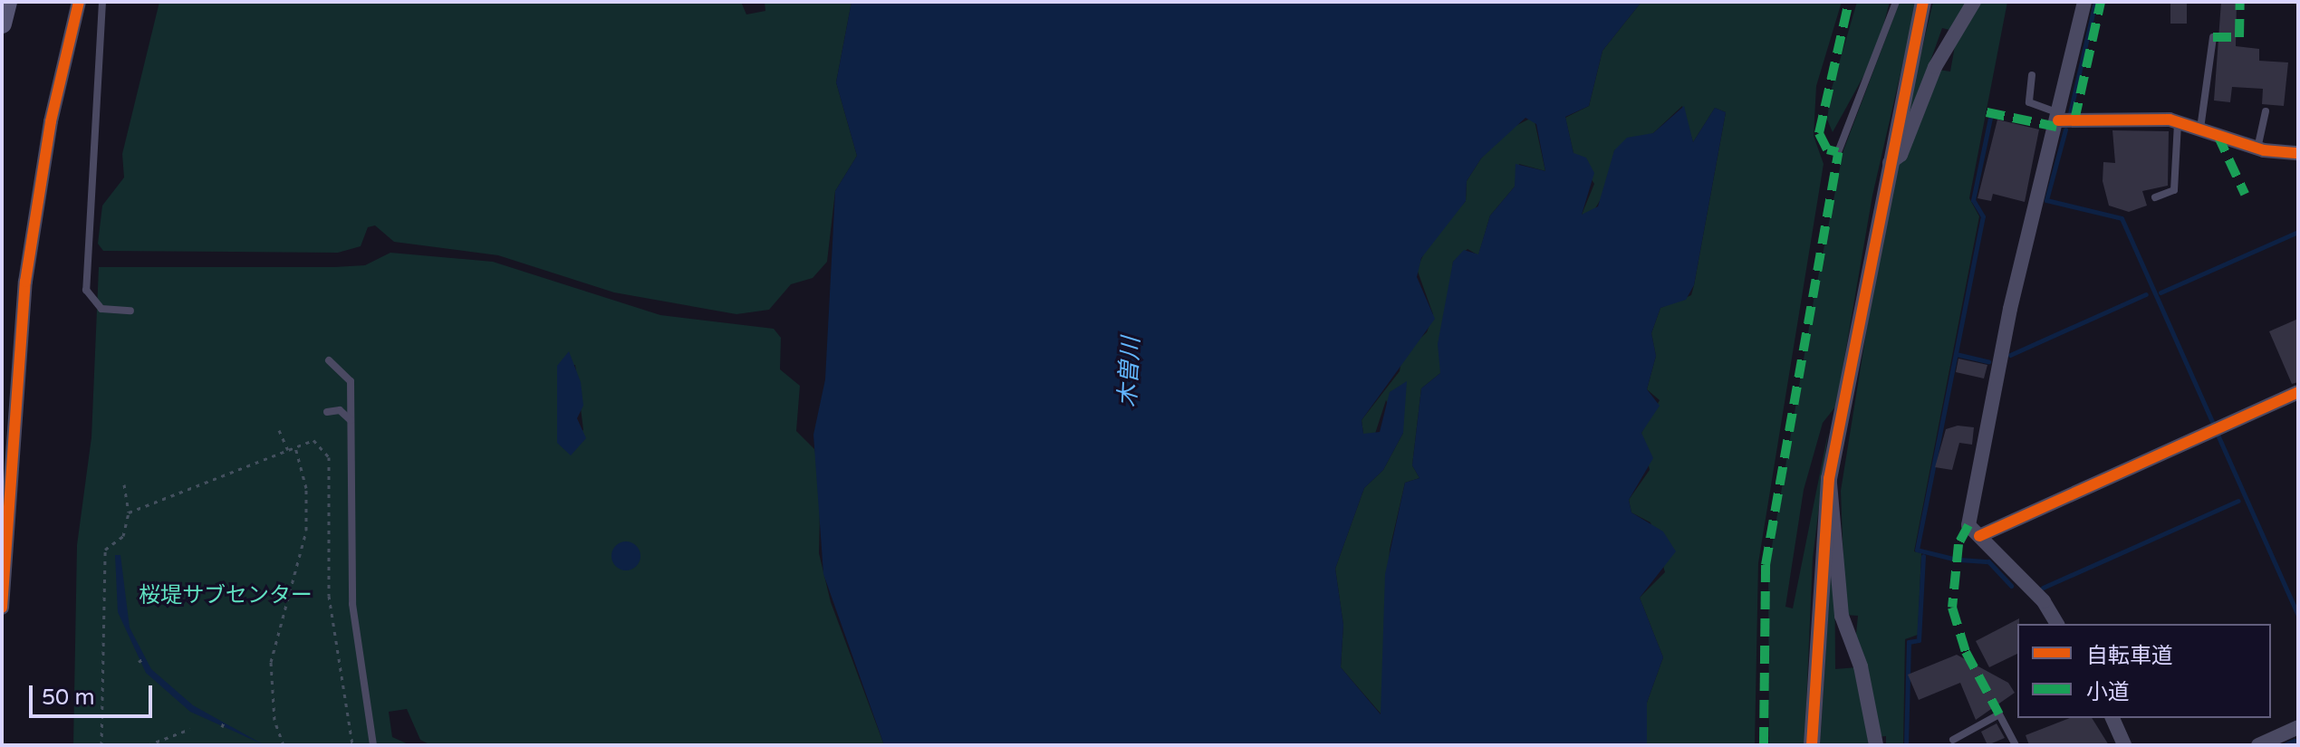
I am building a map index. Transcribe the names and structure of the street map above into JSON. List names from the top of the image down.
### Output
{
  "water": ["木曽川"],
  "parks": ["桜堤サブセンター"],
  "legend": ["自転車道", "小道"],
  "scale_bar": "50 m"
}
